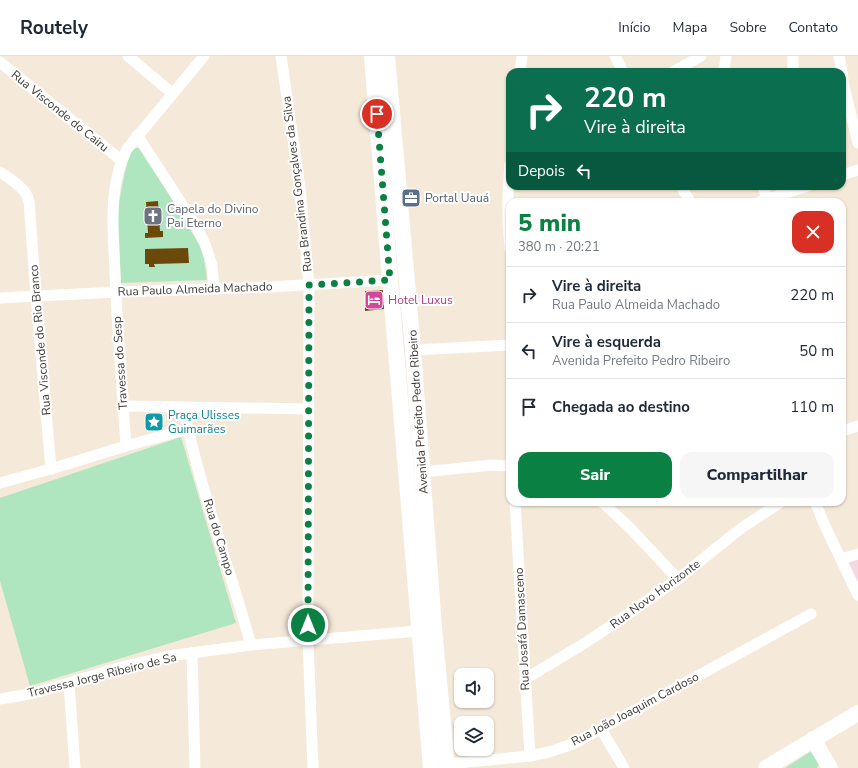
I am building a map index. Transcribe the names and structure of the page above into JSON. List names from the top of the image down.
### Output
{
  "streets": {
    "main road": ["Avenida Prefeito Pedro Ribeiro"],
    "street": [
      "Rua Visconde do Cairu",
      "Rua Brandina Gonçalves da Silva",
      "Rua Paulo Almeida Machado",
      "Rua Visconde do Rio Branco",
      "Travessa do Sesp",
      "Rua do Campo",
      "Rua Novo Horizonte",
      "Rua Josafá Damasceno",
      "Travessa Jorge Ribeiro de Sa",
      "Rua João Joaquim Cardoso"
    ]
  },
  "crossings": [
    ["Rua Visconde do Cairu", "Travessa do Sesp"],
    ["Rua Brandina Gonçalves da Silva", "Rua Paulo Almeida Machado"],
    ["Rua Brandina Gonçalves da Silva", "Travessa Jorge Ribeiro de Sa"],
    ["Rua Paulo Almeida Machado", "Rua Visconde do Rio Branco"],
    ["Rua Paulo Almeida Machado", "Travessa do Sesp"],
    ["Rua Paulo Almeida Machado", "Avenida Prefeito Pedro Ribeiro"],
    ["Avenida Prefeito Pedro Ribeiro", "Travessa Jorge Ribeiro de Sa"],
    ["Avenida Prefeito Pedro Ribeiro", "Rua João Joaquim Cardoso"],
    ["Rua do Campo", "Travessa Jorge Ribeiro de Sa"],
    ["Rua Novo Horizonte", "Rua Josafá Damasceno"],
    ["Rua Josafá Damasceno", "Rua João Joaquim Cardoso"]
  ],
  "places": {
    "office": ["Portal Uauá"],
    "church": ["Capela do Divino Pai Eterno"],
    "hotel": ["Hotel Luxus"],
    "place": ["Praça Ulisses Guimarães"]
  },
  "page": {
    "header": "Routely",
    "nav": [
      "Início",
      "Mapa",
      "Sobre",
      "Contato"
    ],
    "turn": ["220 m", "Vire à direita"],
    "then": "Depois",
    "heading": ["5 min", "380 m · 20:21"],
    "list": [
      {
        "name": "Vire à direita",
        "note": "Rua Paulo Almeida Machado",
        "value": "220 m"
      },
      {
        "name": "Vire à esquerda",
        "note": "Avenida Prefeito Pedro Ribeiro",
        "value": "50 m"
      },
      {
        "name": "Chegada ao destino",
        "value": "110 m"
      }
    ],
    "buttons": ["Sair", "Compartilhar"]
  }
}
